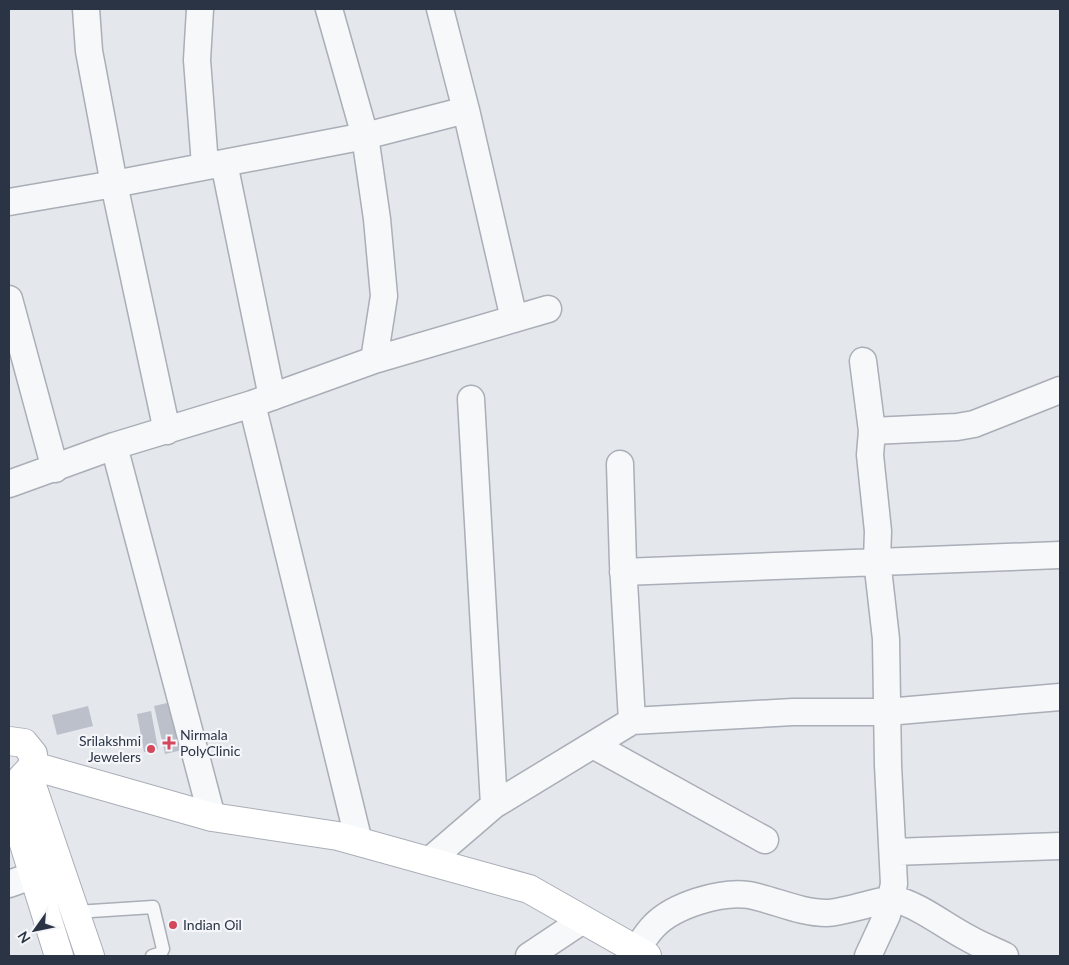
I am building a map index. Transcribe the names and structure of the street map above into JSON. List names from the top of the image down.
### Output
{
  "places": {
    "health": ["Nirmala PolyClinic"],
    "other": ["Srilakshmi Jewelers", "Indian Oil"]
  },
  "north": "bottom left"
}
